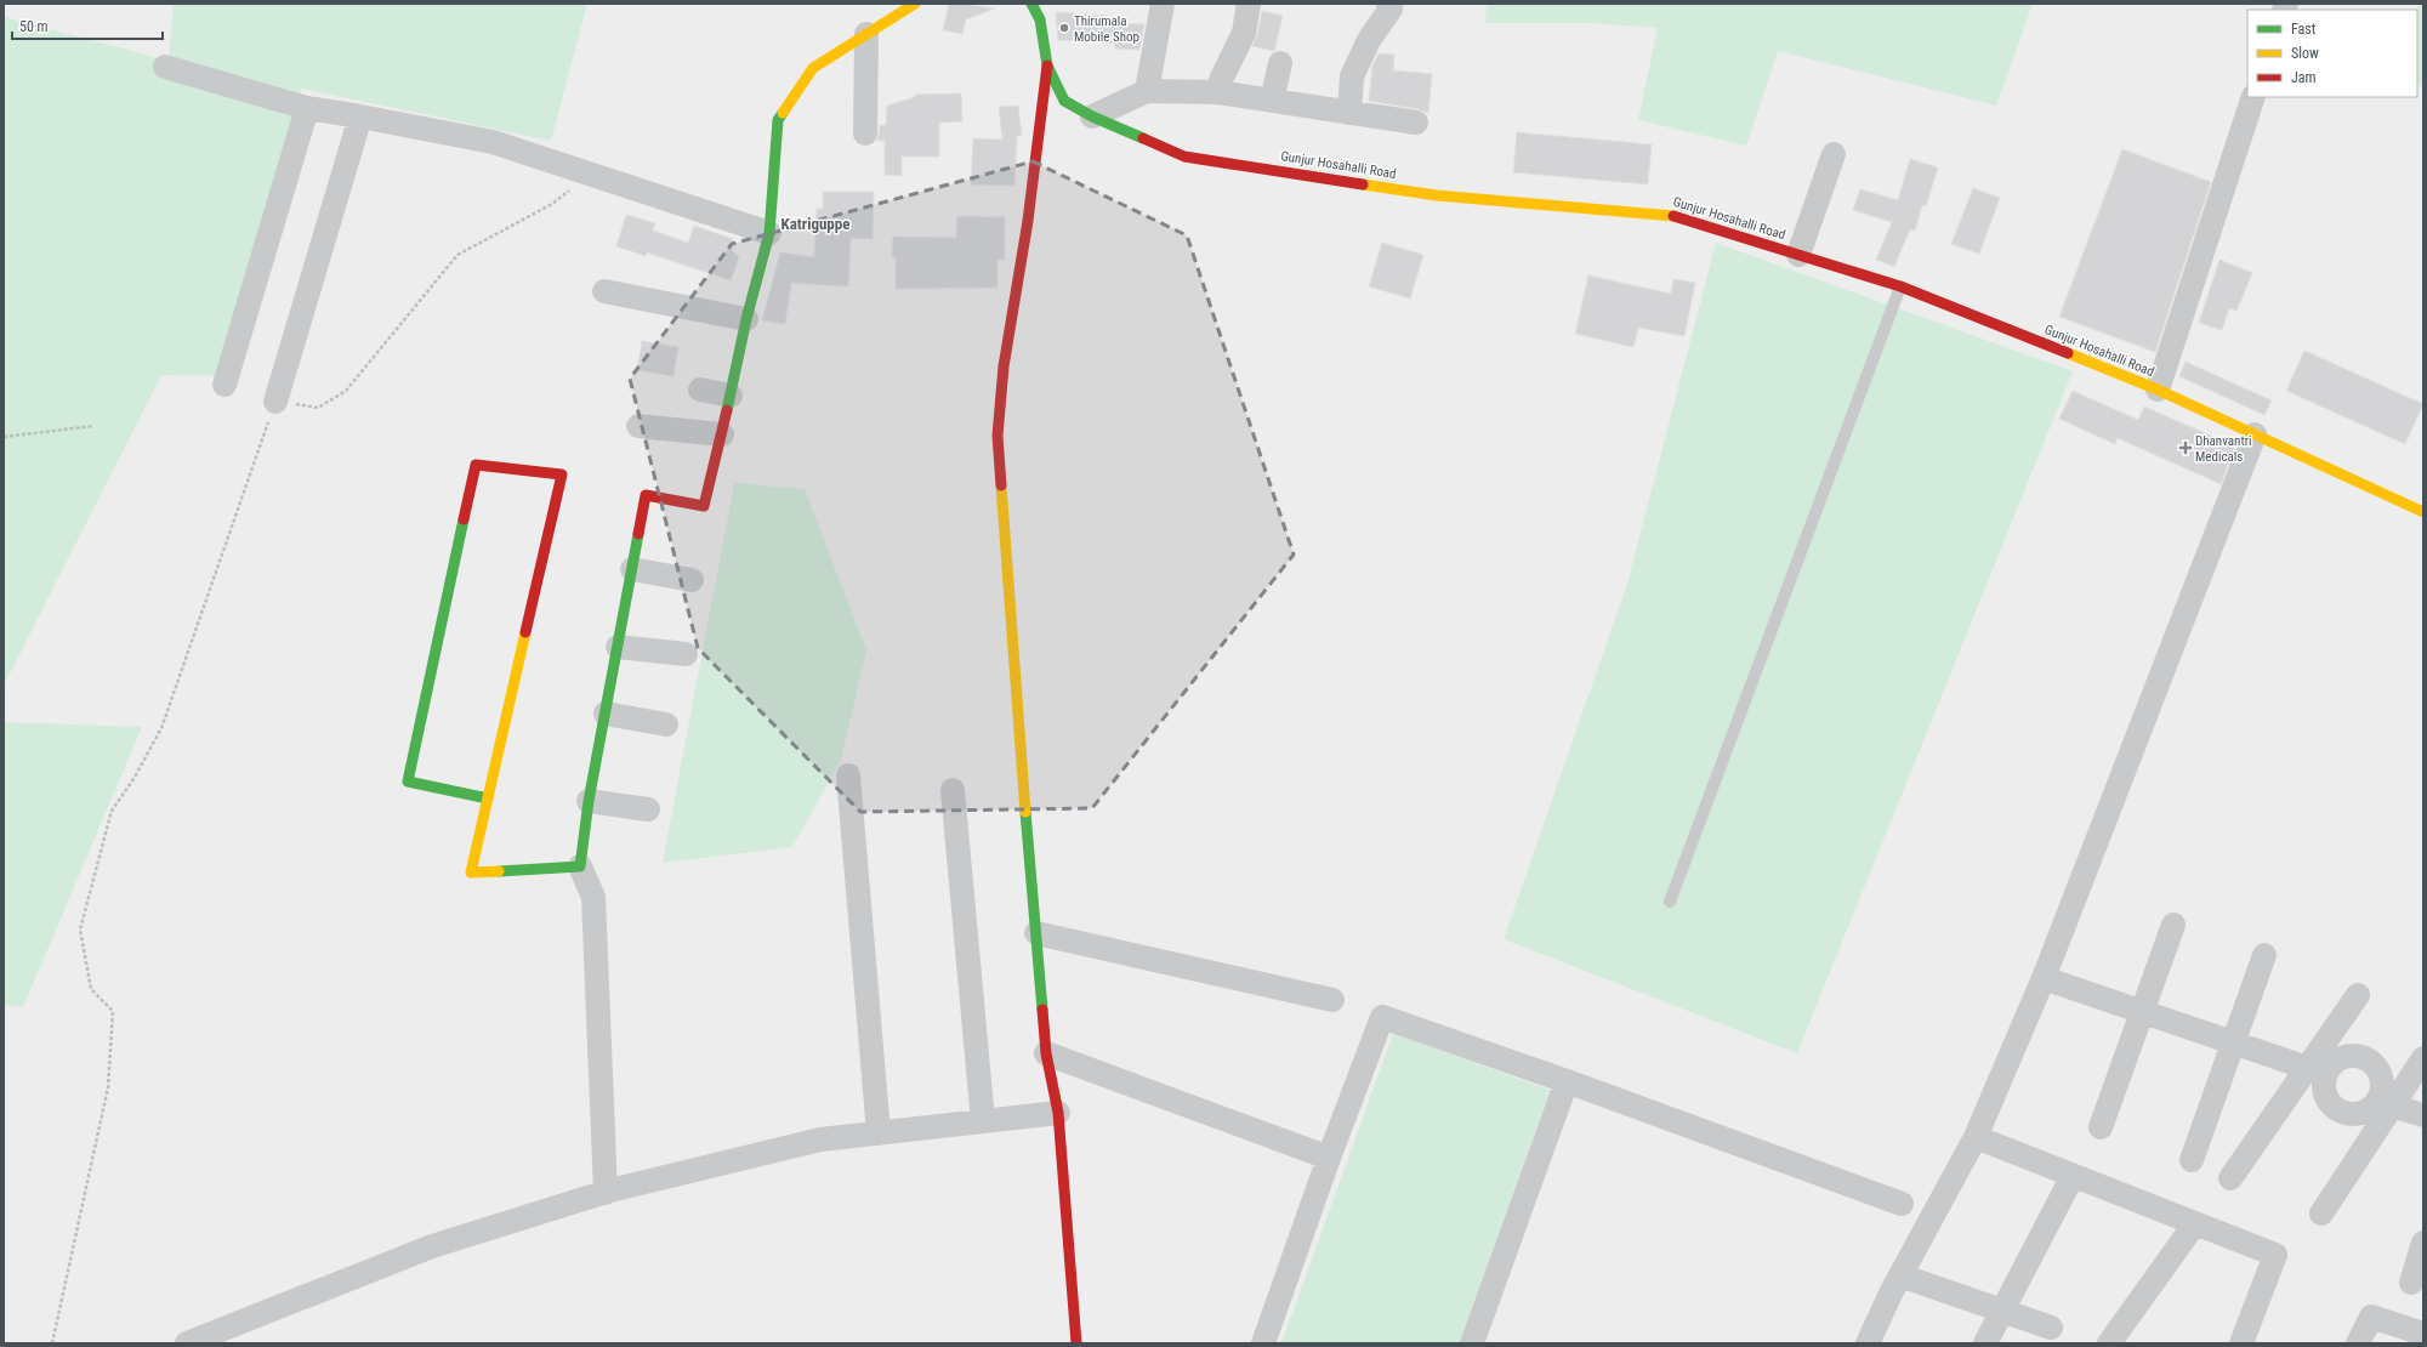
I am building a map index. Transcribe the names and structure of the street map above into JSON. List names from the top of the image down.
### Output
{
  "streets": {
    "street": ["Gunjur Hosahalli Road"]
  },
  "districts": ["Katriguppe"],
  "places": {
    "other": ["Thirumala Mobile Shop"],
    "health": ["Dhanvantri Medicals"]
  },
  "legend": ["Fast", "Slow", "Jam"],
  "scale_bar": "50 m"
}
